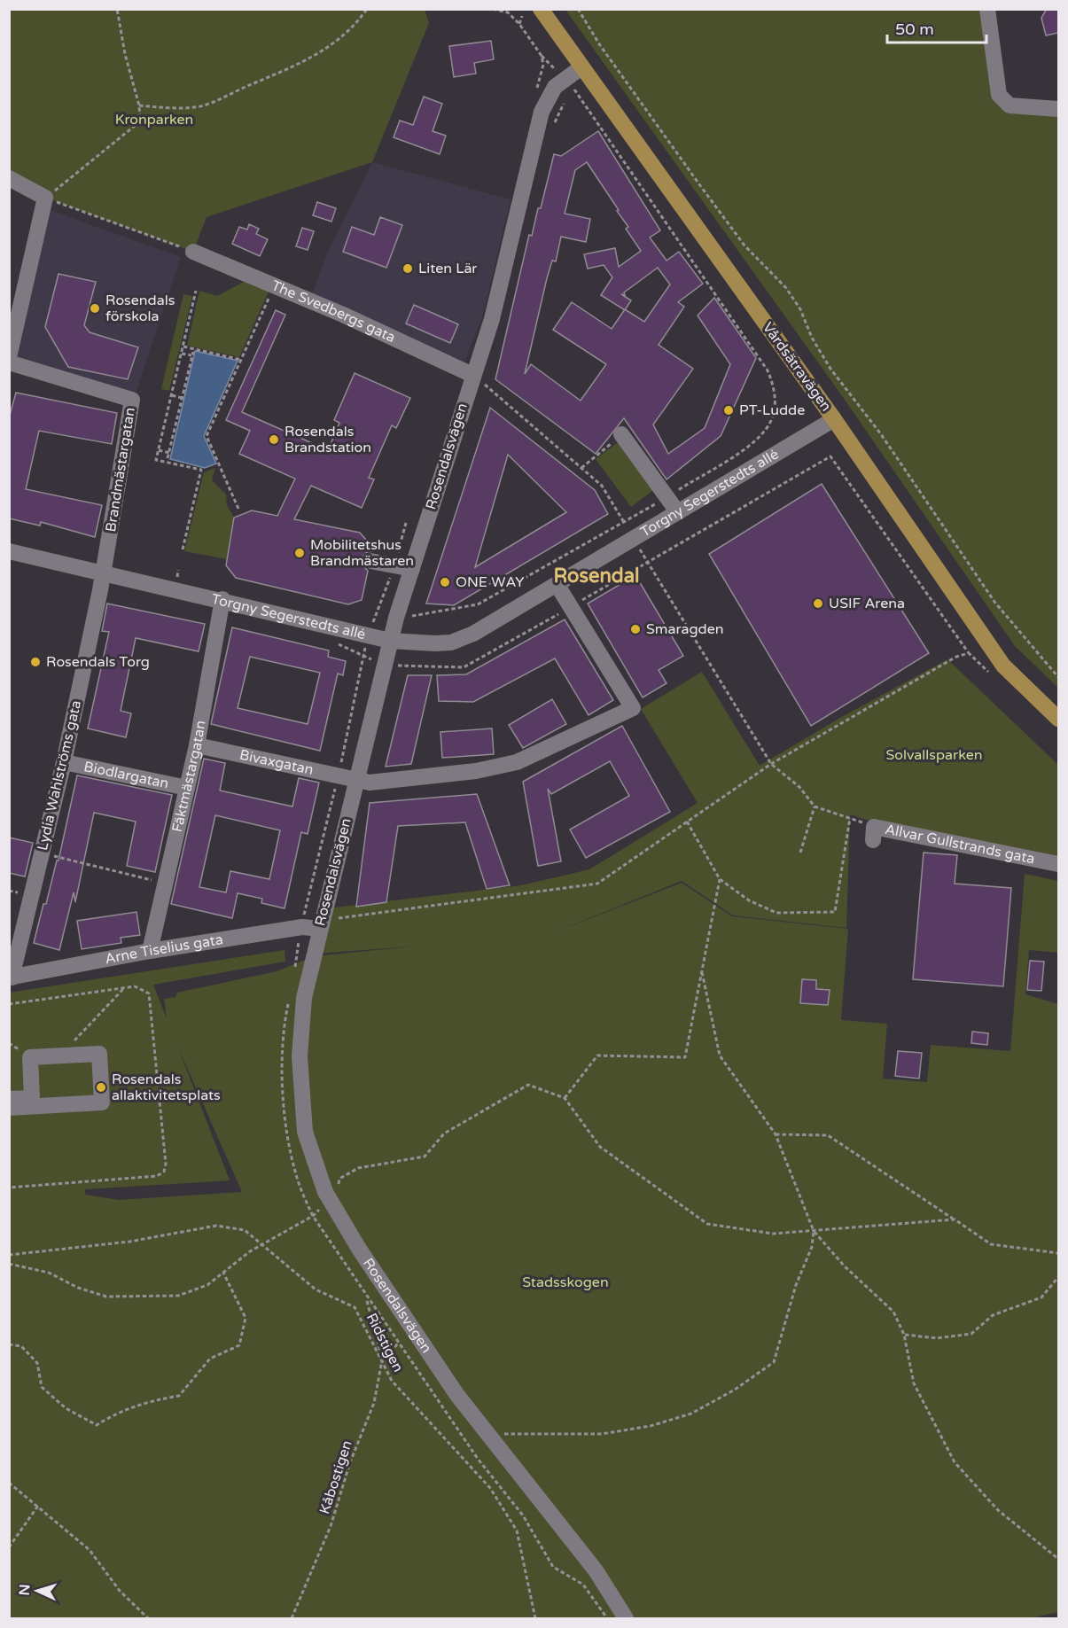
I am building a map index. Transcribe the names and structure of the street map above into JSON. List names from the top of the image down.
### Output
{
  "streets": {
    "main road": ["Vårdsätravägen"],
    "street": [
      "The Svedbergs gata",
      "Rosendalsvägen",
      "Brandmästargatan",
      "Torgny Segerstedts allé",
      "Bivaxgatan",
      "Lydia Wahlströms gata",
      "Biodlargatan",
      "Fäktmästargatan",
      "Allvar Gullstrands gata",
      "Arne Tiselius gata"
    ],
    "path": ["Ridstigen", "Kåbostigen"]
  },
  "crossings": [
    ["The Svedbergs gata", "Rosendalsvägen"],
    ["Vårdsätravägen", "Rosendalsvägen"],
    ["Vårdsätravägen", "Torgny Segerstedts allé"],
    ["Rosendalsvägen", "Torgny Segerstedts allé"],
    ["Rosendalsvägen", "Bivaxgatan"],
    ["Rosendalsvägen", "Arne Tiselius gata"],
    ["Brandmästargatan", "Torgny Segerstedts allé"],
    ["Brandmästargatan", "Lydia Wahlströms gata"],
    ["Torgny Segerstedts allé", "Lydia Wahlströms gata"],
    ["Torgny Segerstedts allé", "Fäktmästargatan"],
    ["Bivaxgatan", "Fäktmästargatan"],
    ["Lydia Wahlströms gata", "Biodlargatan"],
    ["Lydia Wahlströms gata", "Arne Tiselius gata"],
    ["Biodlargatan", "Fäktmästargatan"],
    ["Fäktmästargatan", "Arne Tiselius gata"],
    ["Ridstigen", "Kåbostigen"]
  ],
  "districts": ["Rosendal"],
  "parks": ["Kronparken", "Solvallsparken", "Stadsskogen"],
  "places": [
    "Liten Lär",
    "Rosendals förskola",
    "PT-Ludde",
    "Rosendals Brandstation",
    "Mobilitetshus Brandmästaren",
    "ONE WAY",
    "USIF Arena",
    "Smaragden",
    "Rosendals Torg",
    "Rosendals allaktivitetsplats"
  ],
  "scale_bar": "50 m",
  "north": "left"
}
